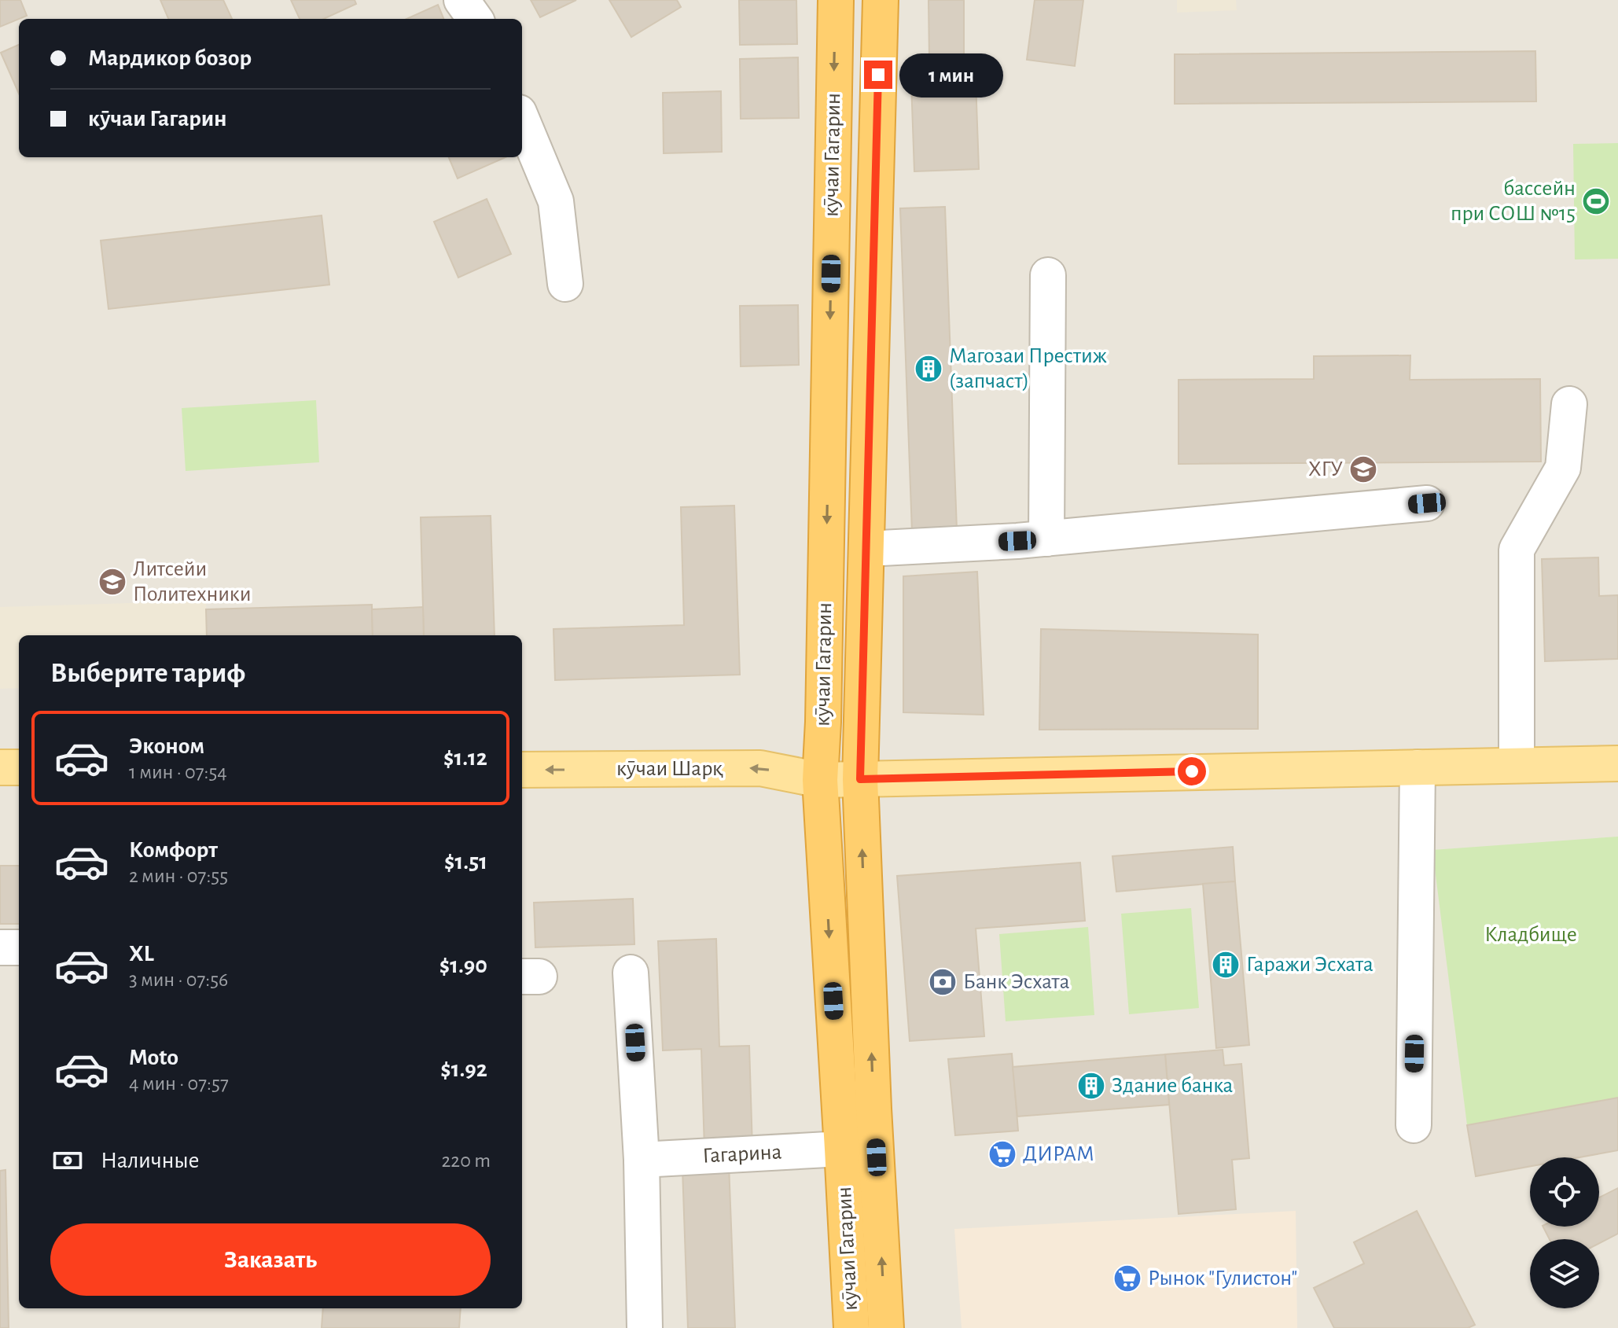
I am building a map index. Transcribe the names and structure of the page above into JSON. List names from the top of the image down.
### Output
{
  "streets": {
    "highway": ["кӯчаи Гагарин"],
    "main road": ["кӯчаи Шарқ"],
    "street": ["Гагарина"]
  },
  "crossings": [
    ["кӯчаи Гагарин", "кӯчаи Шарқ"],
    ["кӯчаи Гагарин", "Гагарина"]
  ],
  "parks": ["Кладбище"],
  "places": {
    "sports": ["бассейн при СОШ №15"],
    "building": ["Магозаи Престиж (запчаст)", "Гаражи Эсхата", "Здание банка"],
    "school or university": ["ХГУ", "Литсейи Политехники"],
    "bank": ["Банк Эсхата"],
    "supermarket": ["ДИРАМ", "Рынок \"Гулистон\""]
  },
  "page": {
    "banner": ["Мардикор бозор", "кӯчаи Гагарин"],
    "bubble": "1 мин",
    "heading": "Выберите тариф",
    "list": [
      {
        "name": "Эконом",
        "note": "1 мин · 07:54",
        "value": "$1.12"
      },
      {
        "name": "Комфорт",
        "note": "2 мин · 07:55",
        "value": "$1.51"
      },
      {
        "name": "XL",
        "note": "3 мин · 07:56",
        "value": "$1.90"
      },
      {
        "name": "Moto",
        "note": "4 мин · 07:57",
        "value": "$1.92"
      }
    ],
    "pay": ["Наличные", "220 m"],
    "buttons": "Заказать"
  }
}
